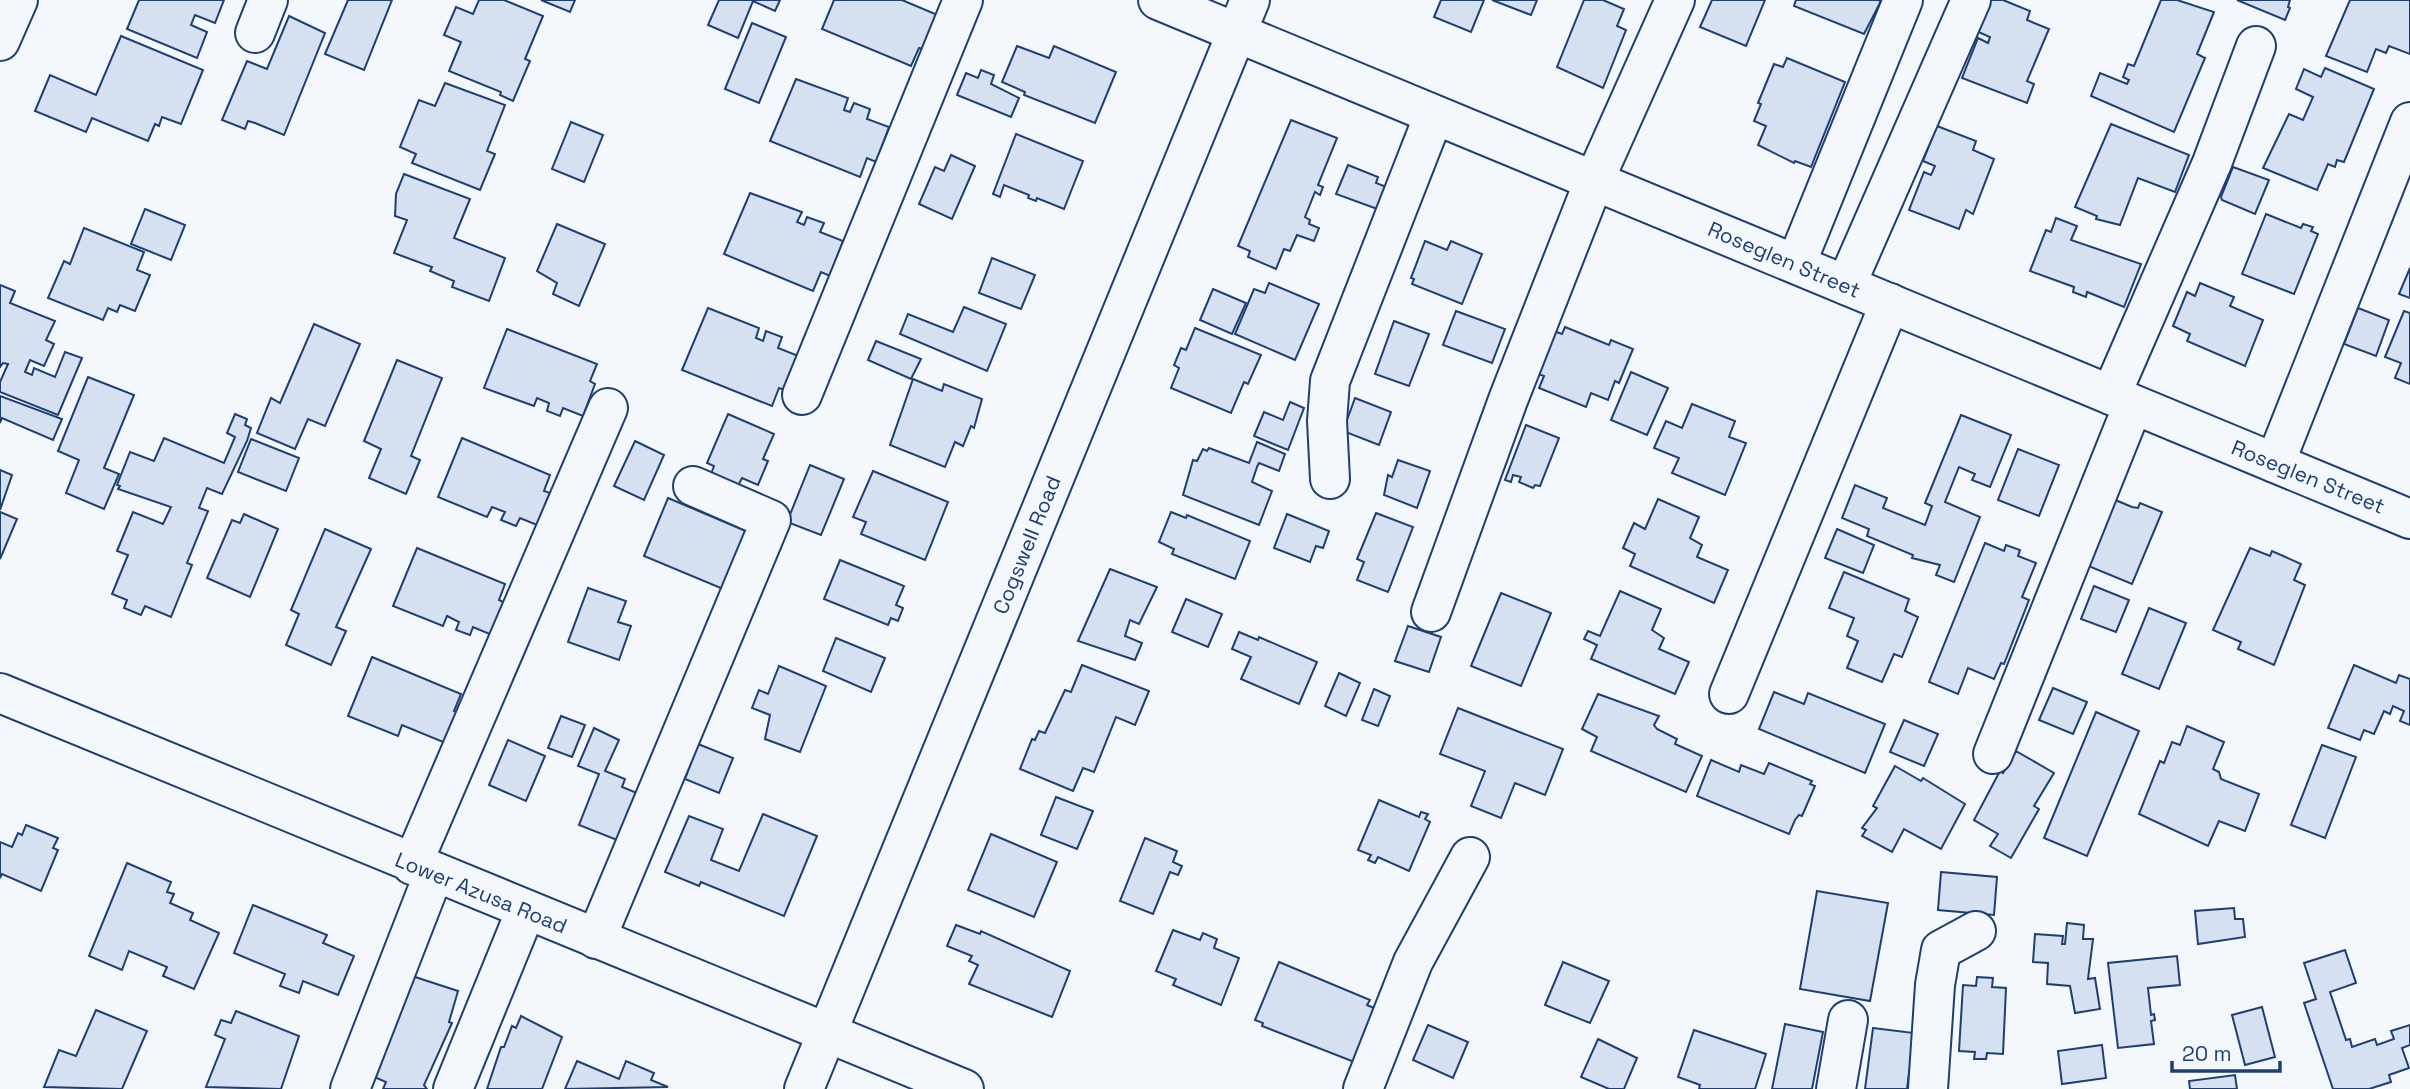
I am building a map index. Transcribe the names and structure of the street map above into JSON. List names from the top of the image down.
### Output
{
  "streets": {
    "street": ["Roseglen Street", "Cogswell Road", "Lower Azusa Road"]
  },
  "crossings": [
    ["Roseglen Street", "Cogswell Road"],
    ["Cogswell Road", "Lower Azusa Road"]
  ],
  "scale_bar": "20 m"
}
